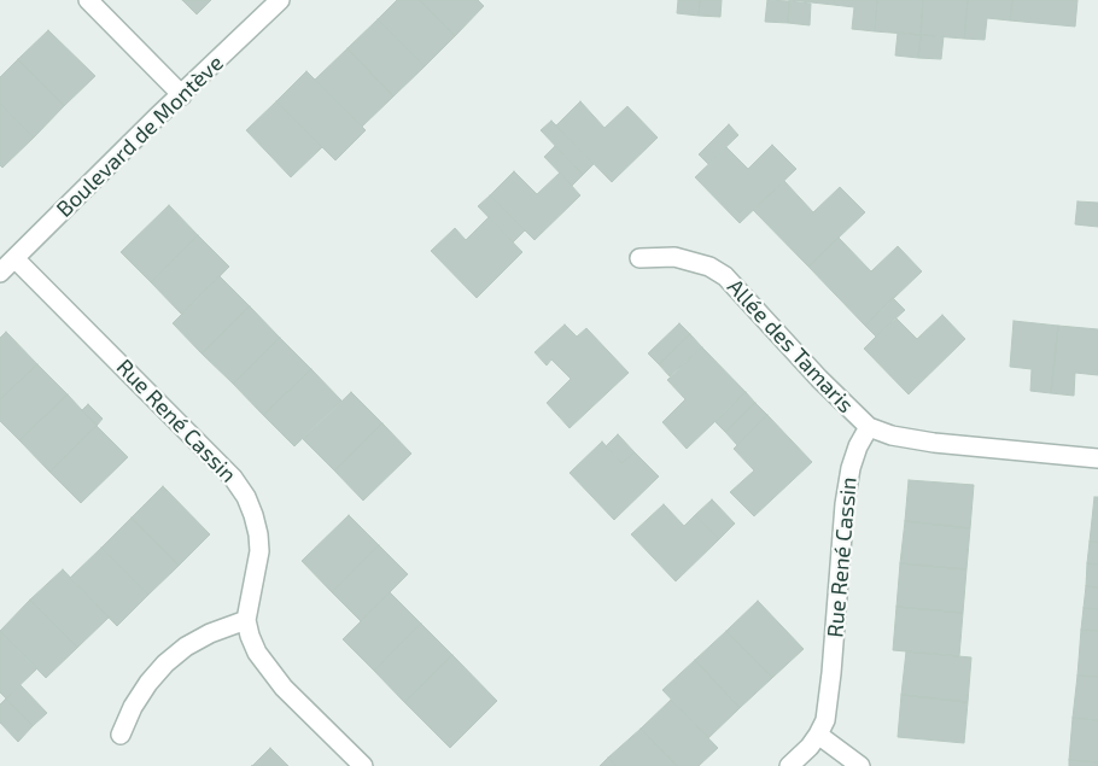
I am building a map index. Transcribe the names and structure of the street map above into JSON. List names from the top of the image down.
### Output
{
  "streets": {
    "street": ["Boulevard de Montève", "Allée des Tamaris", "Rue René Cassin"]
  },
  "crossings": [
    ["Boulevard de Montève", "Rue René Cassin"],
    ["Allée des Tamaris", "Rue René Cassin"]
  ]
}
